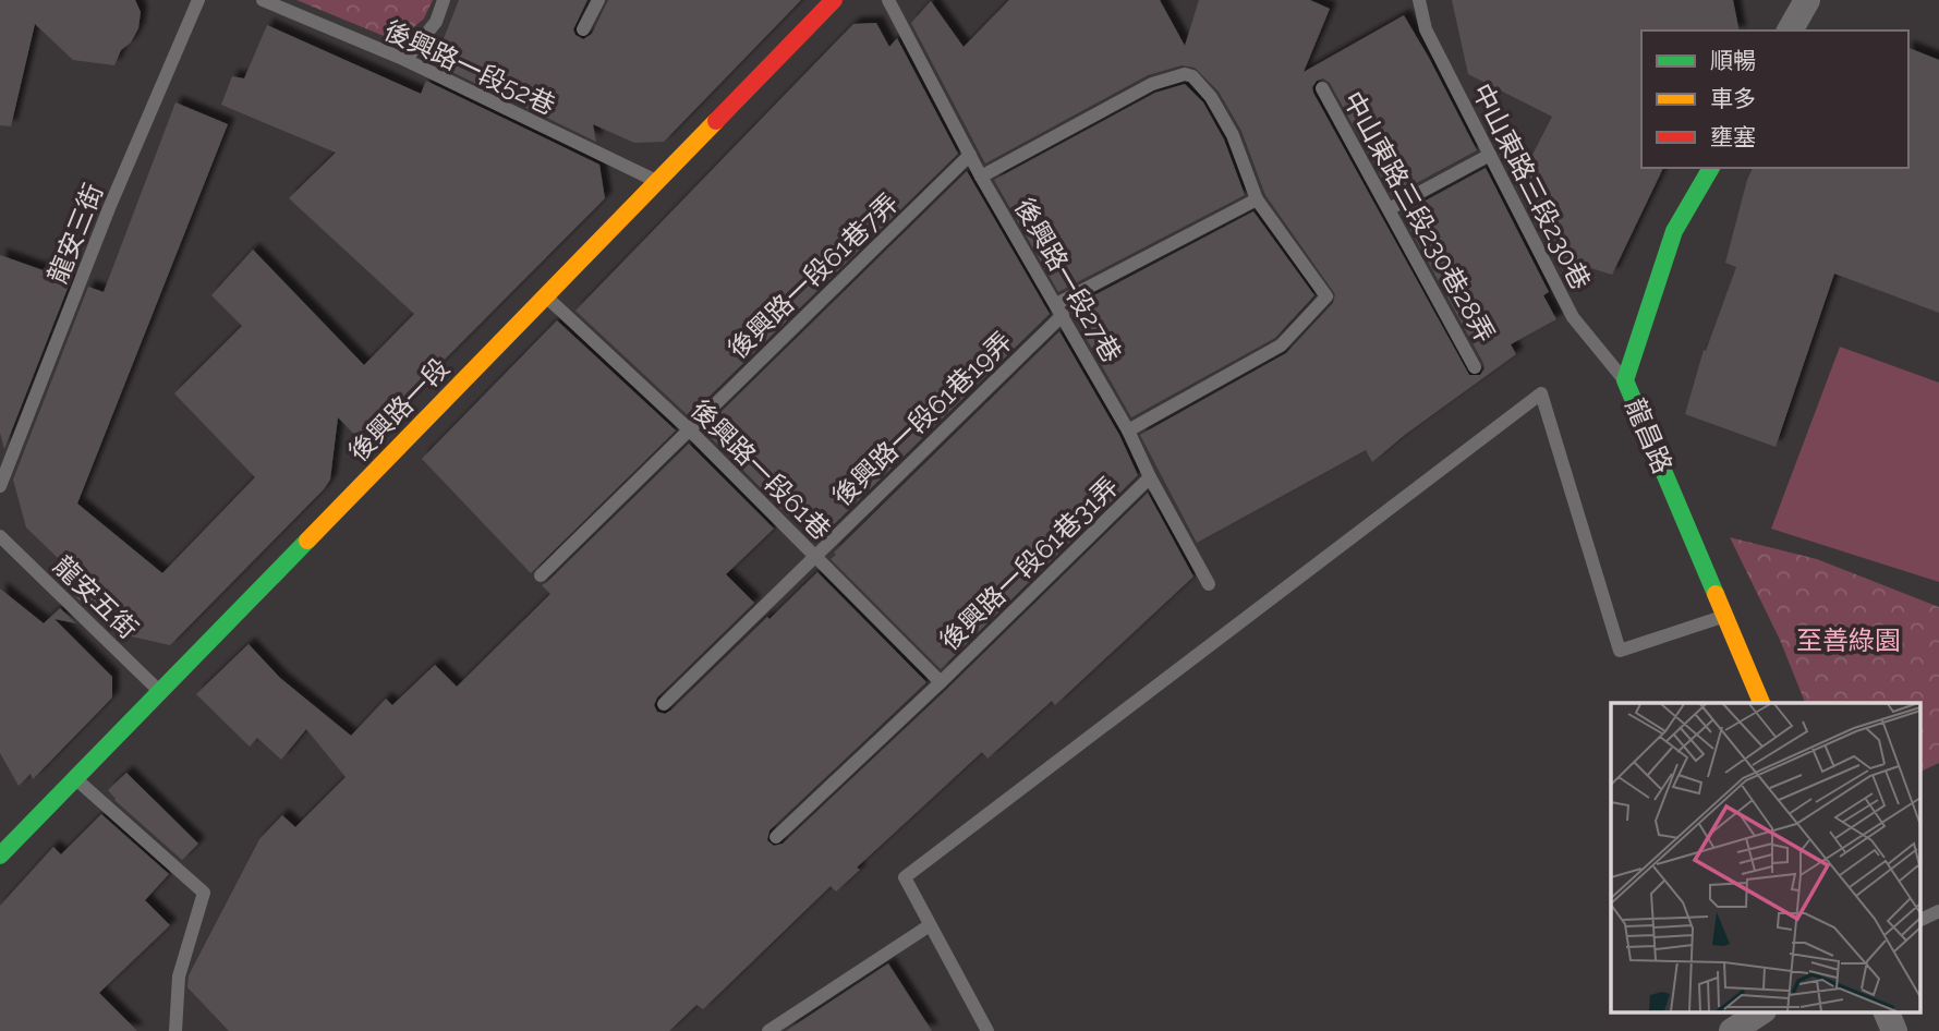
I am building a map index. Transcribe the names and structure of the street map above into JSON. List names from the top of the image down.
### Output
{
  "streets": {
    "street": ["後興路一段", "龍昌路"],
    "lane": [
      "後興路一段52巷",
      "中山東路三段230巷",
      "中山東路三段230巷28弄",
      "龍安三街",
      "後興路一段61巷7弄",
      "後興路一段27巷",
      "後興路一段61巷19弄",
      "後興路一段61巷",
      "後興路一段61巷31弄",
      "龍安五街"
    ]
  },
  "crossings": [
    ["後興路一段52巷", "後興路一段"],
    ["中山東路三段230巷", "龍昌路"],
    ["後興路一段61巷7弄", "後興路一段27巷"],
    ["後興路一段61巷7弄", "後興路一段61巷"],
    ["後興路一段27巷", "後興路一段61巷19弄"],
    ["後興路一段27巷", "後興路一段61巷31弄"],
    ["後興路一段", "後興路一段61巷"],
    ["後興路一段", "龍安五街"],
    ["後興路一段61巷19弄", "後興路一段61巷"],
    ["後興路一段61巷", "後興路一段61巷31弄"]
  ],
  "parks": ["至善綠園"],
  "legend": ["順暢", "車多", "壅塞"]
}
